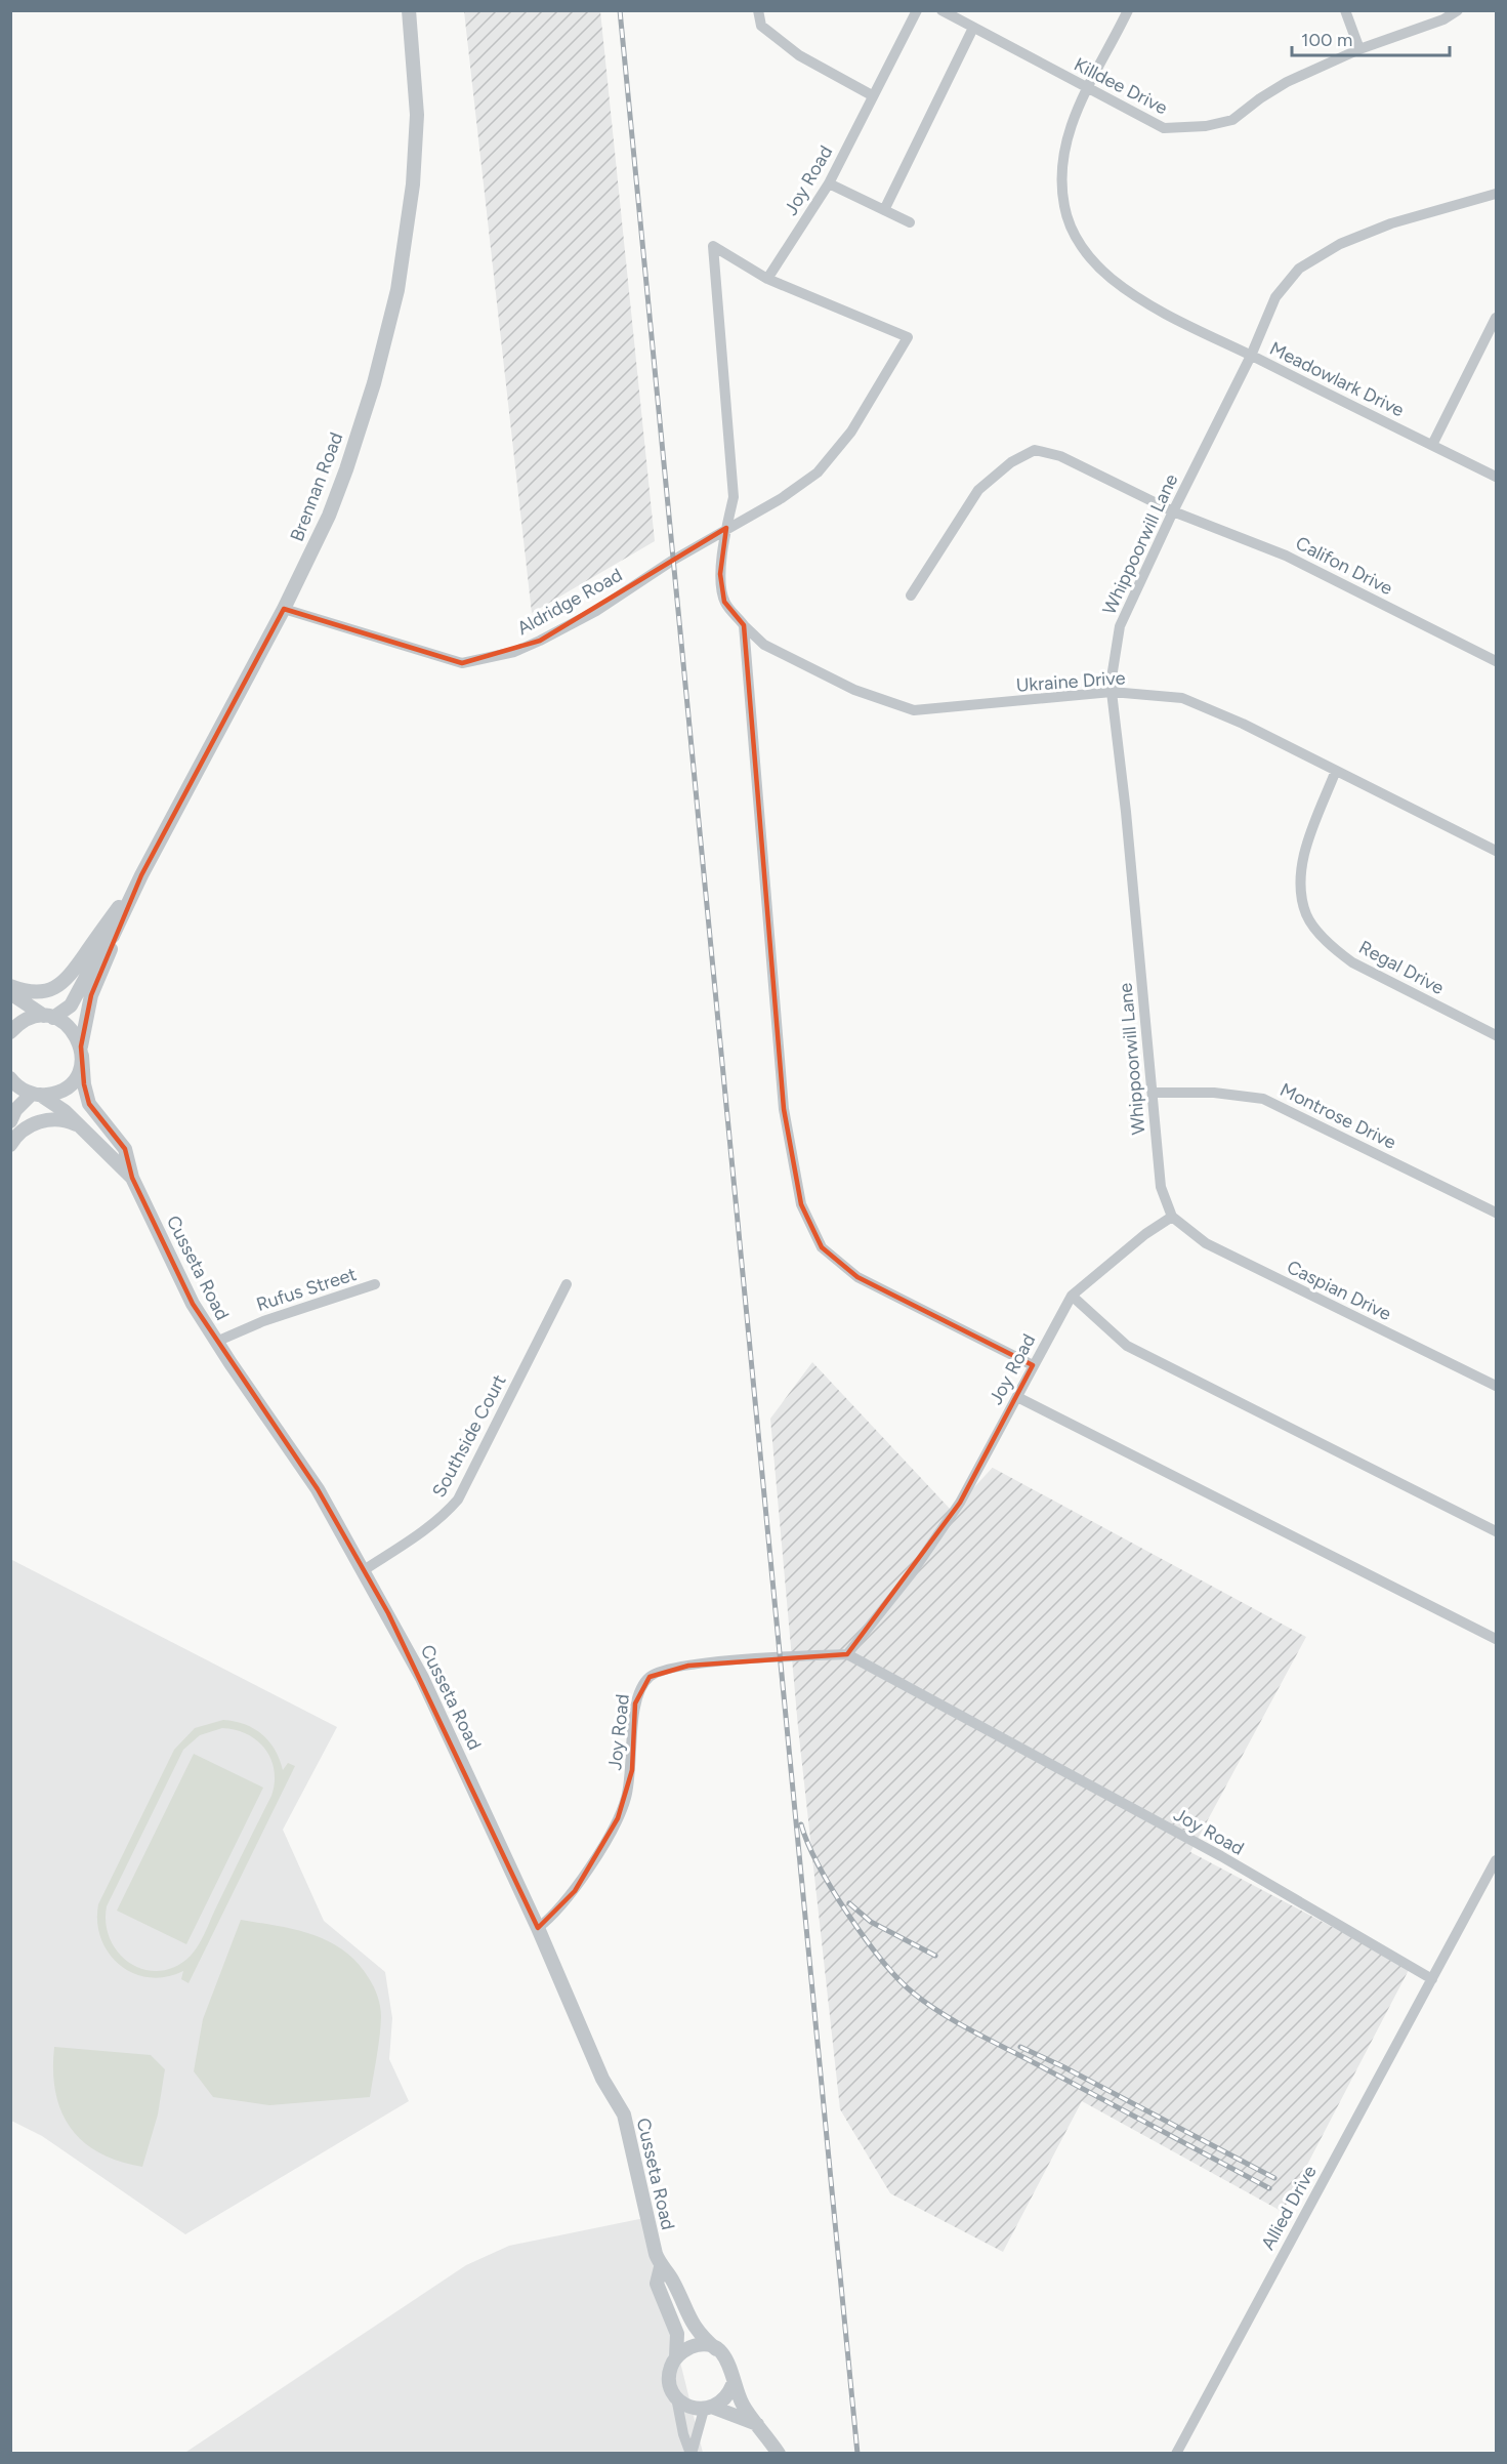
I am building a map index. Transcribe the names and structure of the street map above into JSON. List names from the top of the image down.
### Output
{
  "streets": {
    "street": [
      "Killdee Drive",
      "Joy Road",
      "Meadowlark Drive",
      "Brennan Road",
      "Whippoorwill Lane",
      "Califon Drive",
      "Aldridge Road",
      "Ukraine Drive",
      "Regal Drive",
      "Montrose Drive",
      "Cusseta Road",
      "Rufus Street",
      "Caspian Drive",
      "Southside Court",
      "Allied Drive"
    ]
  },
  "crossings": [
    ["Killdee Drive", "Meadowlark Drive"],
    ["Joy Road", "Whippoorwill Lane"],
    ["Joy Road", "Aldridge Road"],
    ["Joy Road", "Ukraine Drive"],
    ["Joy Road", "Cusseta Road"],
    ["Joy Road", "Caspian Drive"],
    ["Joy Road", "Allied Drive"],
    ["Meadowlark Drive", "Whippoorwill Lane"],
    ["Brennan Road", "Aldridge Road"],
    ["Brennan Road", "Cusseta Road"],
    ["Whippoorwill Lane", "Califon Drive"],
    ["Whippoorwill Lane", "Ukraine Drive"],
    ["Whippoorwill Lane", "Montrose Drive"],
    ["Whippoorwill Lane", "Caspian Drive"],
    ["Aldridge Road", "Ukraine Drive"],
    ["Ukraine Drive", "Regal Drive"],
    ["Cusseta Road", "Rufus Street"],
    ["Cusseta Road", "Southside Court"]
  ],
  "scale_bar": "100 m"
}
